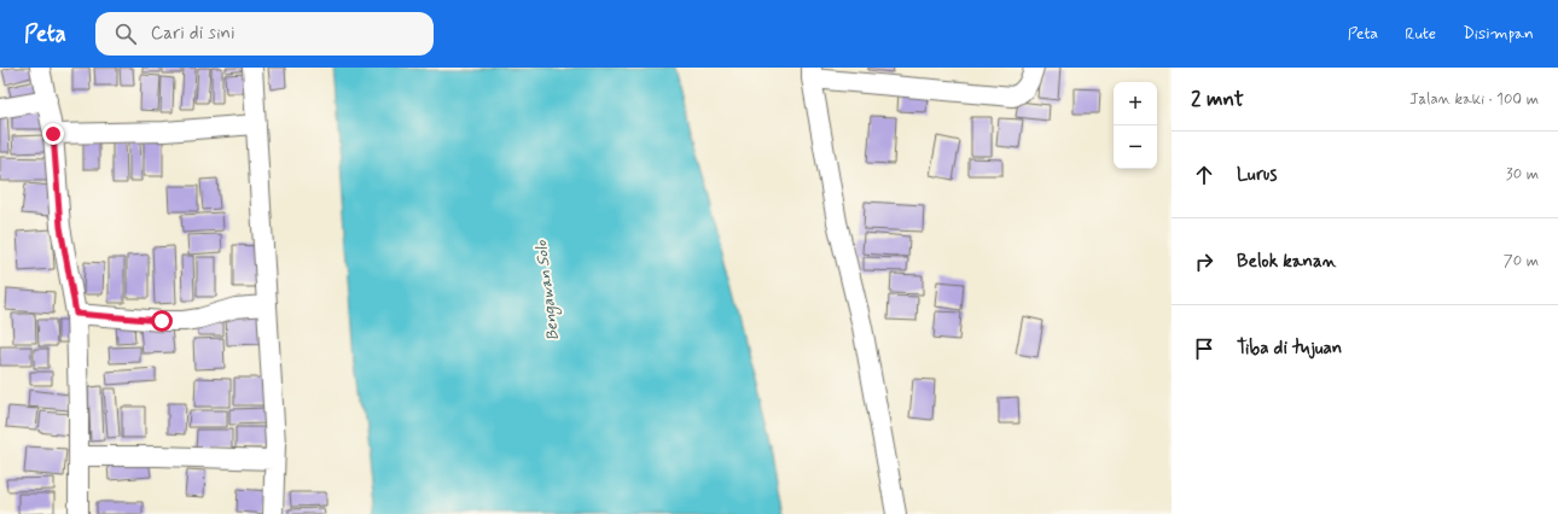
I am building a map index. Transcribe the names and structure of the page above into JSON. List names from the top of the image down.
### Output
{
  "water": ["Bengawan Solo"],
  "page": {
    "header": "Peta",
    "search": "Cari di sini",
    "nav": ["Peta", "Rute", "Disimpan"],
    "heading": ["2 mnt", "Jalan kaki · 100 m"],
    "map_buttons": ["+", "−"],
    "list": [
      ["Lurus", "30 m"],
      ["Belok kanan", "70 m"],
      "Tiba di tujuan"
    ]
  }
}
